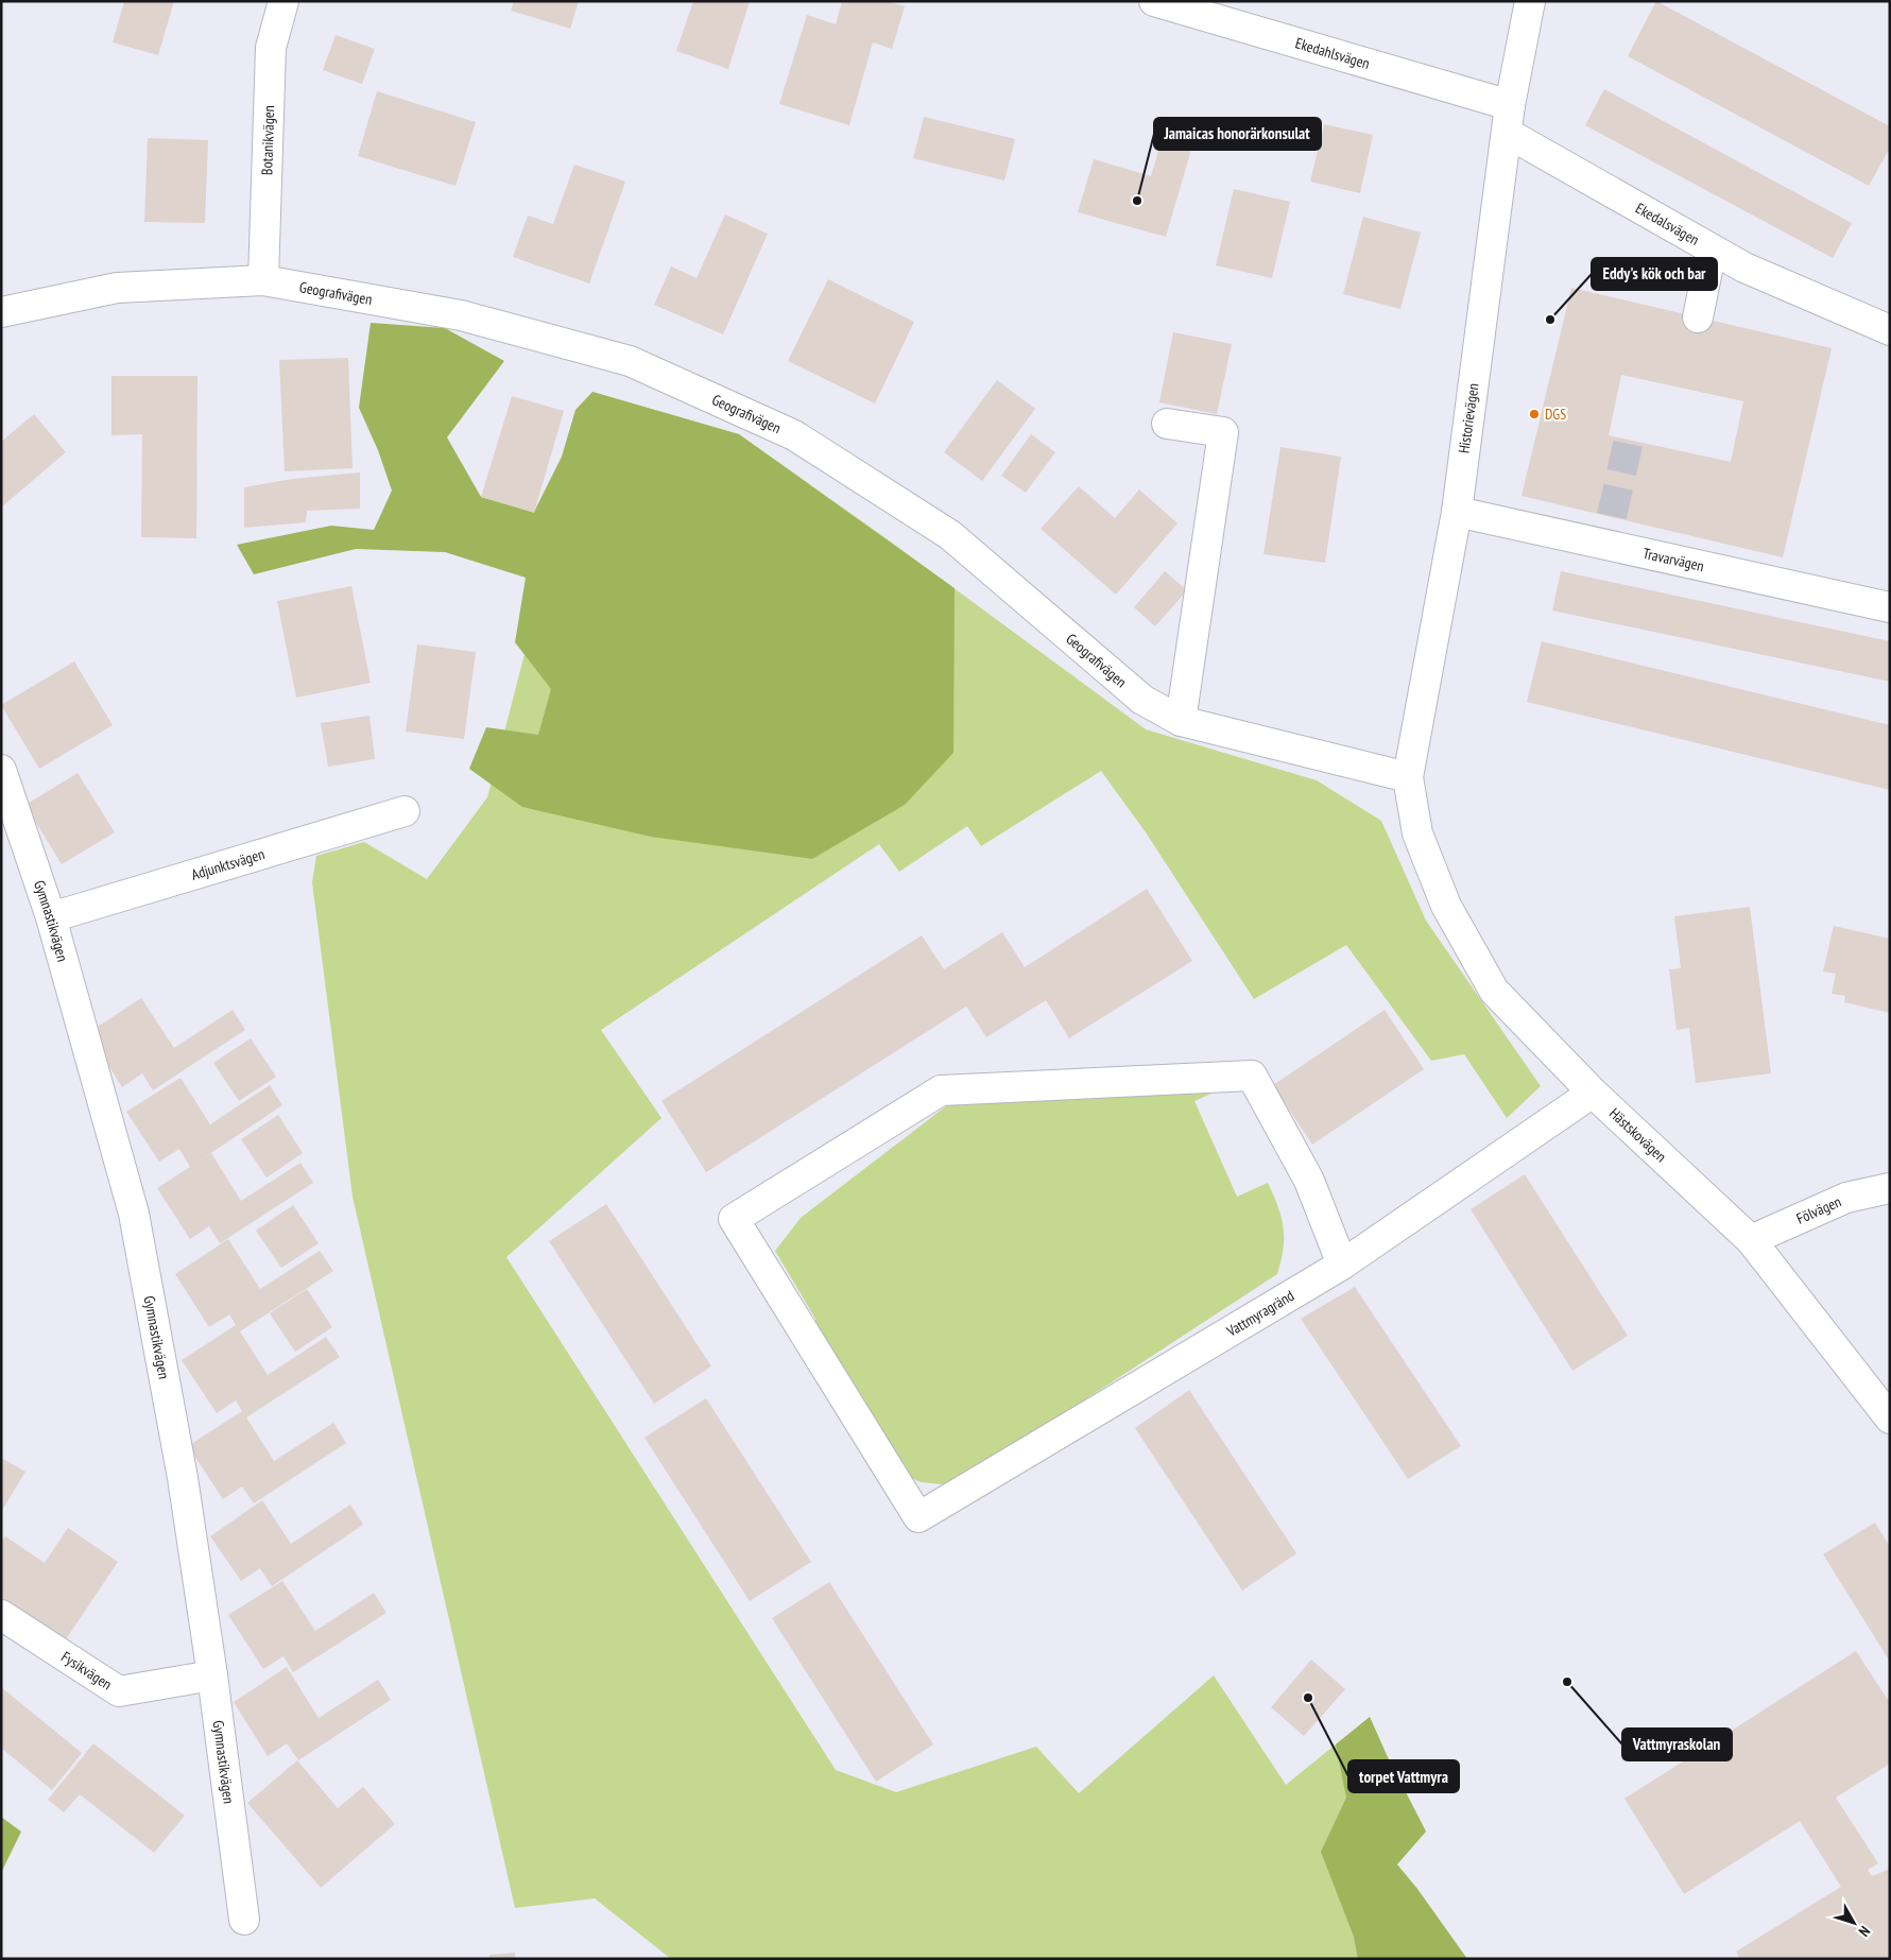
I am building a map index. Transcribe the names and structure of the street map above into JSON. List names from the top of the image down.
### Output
{
  "streets": {
    "street": [
      "Ekedahlsvägen",
      "Botanikvägen",
      "Ekedalsvägen",
      "Geografivägen",
      "Historievägen",
      "Travarvägen",
      "Adjunktsvägen",
      "Gymnastikvägen",
      "Hästskovägen",
      "Fölvägen",
      "Vattmyragränd",
      "Fysikvägen"
    ]
  },
  "crossings": [
    ["Ekedahlsvägen", "Historievägen"],
    ["Botanikvägen", "Geografivägen"],
    ["Ekedalsvägen", "Historievägen"],
    ["Geografivägen", "Historievägen"],
    ["Historievägen", "Travarvägen"],
    ["Historievägen", "Hästskovägen"],
    ["Adjunktsvägen", "Gymnastikvägen"],
    ["Gymnastikvägen", "Fysikvägen"],
    ["Hästskovägen", "Fölvägen"],
    ["Hästskovägen", "Vattmyragränd"]
  ],
  "places": [
    "Jamaicas honorärkonsulat",
    "Eddy's kök och bar",
    "DGS",
    "Vattmyraskolan",
    "torpet Vattmyra"
  ],
  "north": "bottom right"
}
